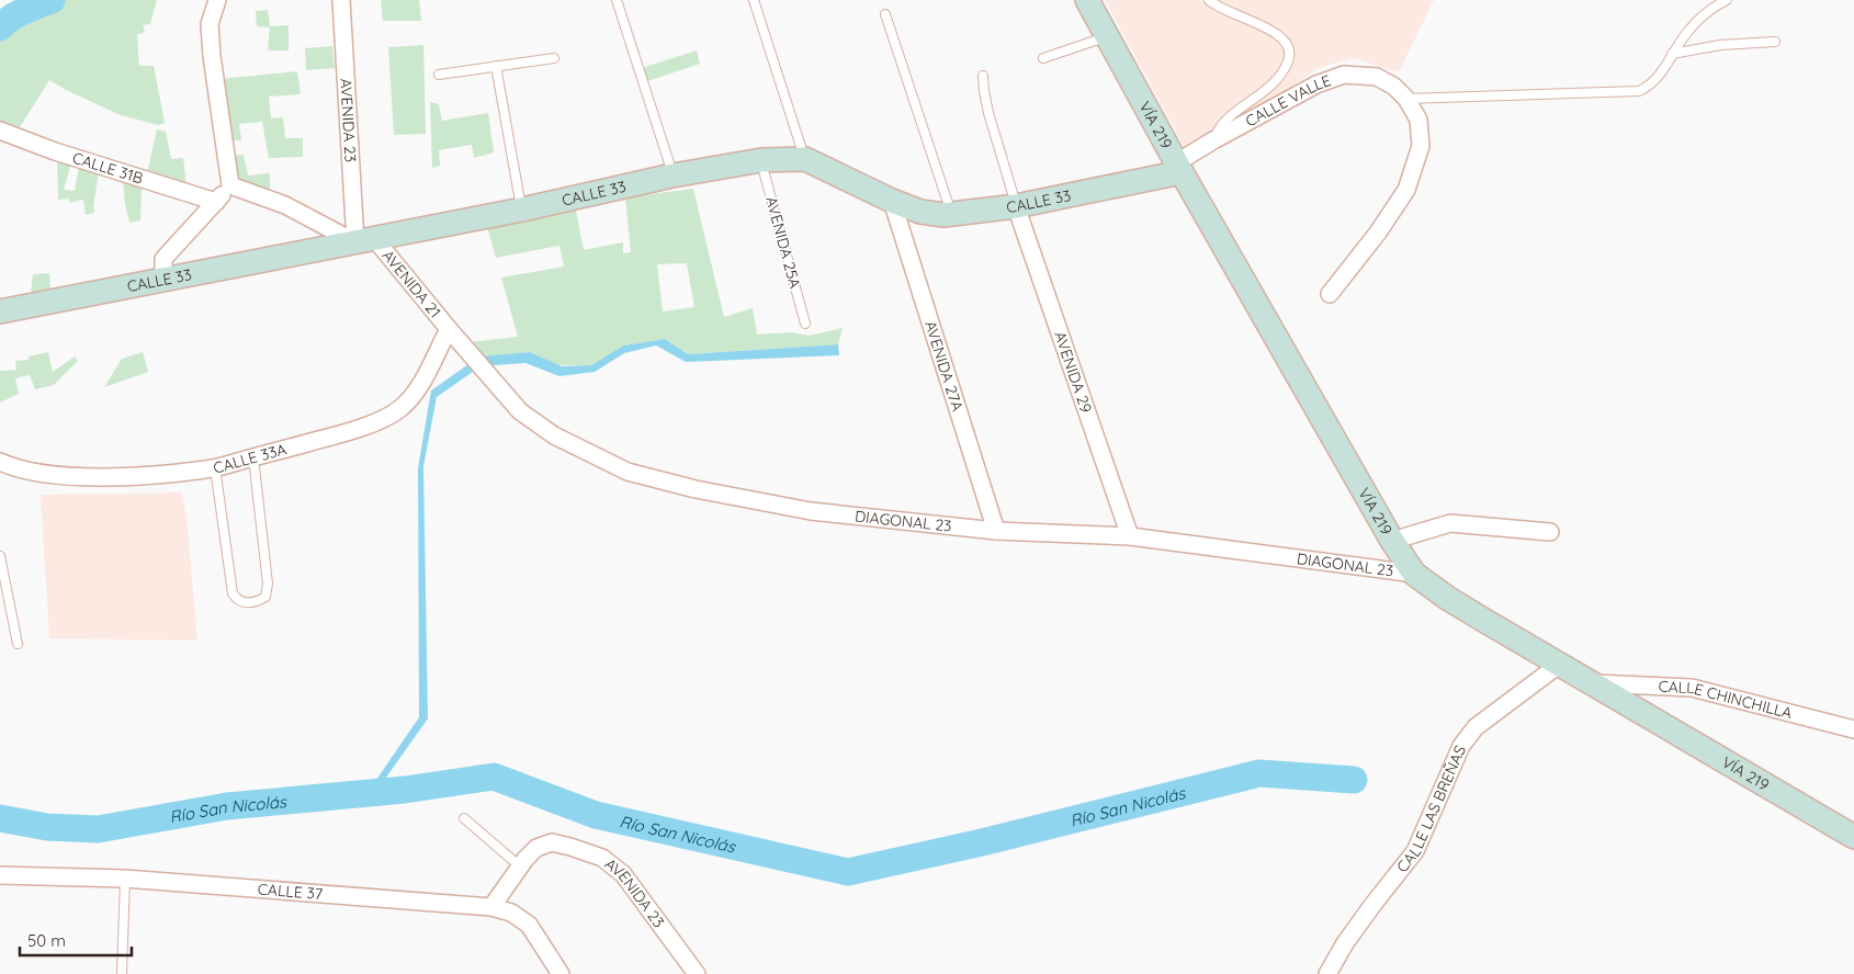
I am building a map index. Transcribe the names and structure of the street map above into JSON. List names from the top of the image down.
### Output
{
  "streets": {
    "main road": ["VÍA 219", "CALLE 33"],
    "street": [
      "CALLE VALLE",
      "AVENIDA 23",
      "CALLE 31B",
      "AVENIDA 21",
      "AVENIDA 27A",
      "AVENIDA 29",
      "CALLE 33A",
      "DIAGONAL 23",
      "CALLE CHINCHILLA",
      "CALLE LAS BREÑAS",
      "CALLE 37"
    ],
    "lane": ["AVENIDA 25A"]
  },
  "crossings": [
    ["CALLE VALLE", "VÍA 219"],
    ["CALLE VALLE", "CALLE 33"],
    ["AVENIDA 23", "CALLE 33"],
    ["AVENIDA 23", "AVENIDA 21"],
    ["VÍA 219", "CALLE 33"],
    ["VÍA 219", "DIAGONAL 23"],
    ["VÍA 219", "CALLE CHINCHILLA"],
    ["VÍA 219", "CALLE LAS BREÑAS"],
    ["CALLE 33", "AVENIDA 25A"],
    ["CALLE 33", "AVENIDA 21"],
    ["CALLE 33", "AVENIDA 27A"],
    ["CALLE 33", "AVENIDA 29"],
    ["AVENIDA 21", "CALLE 33A"],
    ["AVENIDA 21", "DIAGONAL 23"],
    ["AVENIDA 27A", "DIAGONAL 23"],
    ["AVENIDA 29", "DIAGONAL 23"],
    ["CALLE 33A", "DIAGONAL 23"]
  ],
  "water": ["Río San Nicolás"],
  "scale_bar": "50 m"
}
